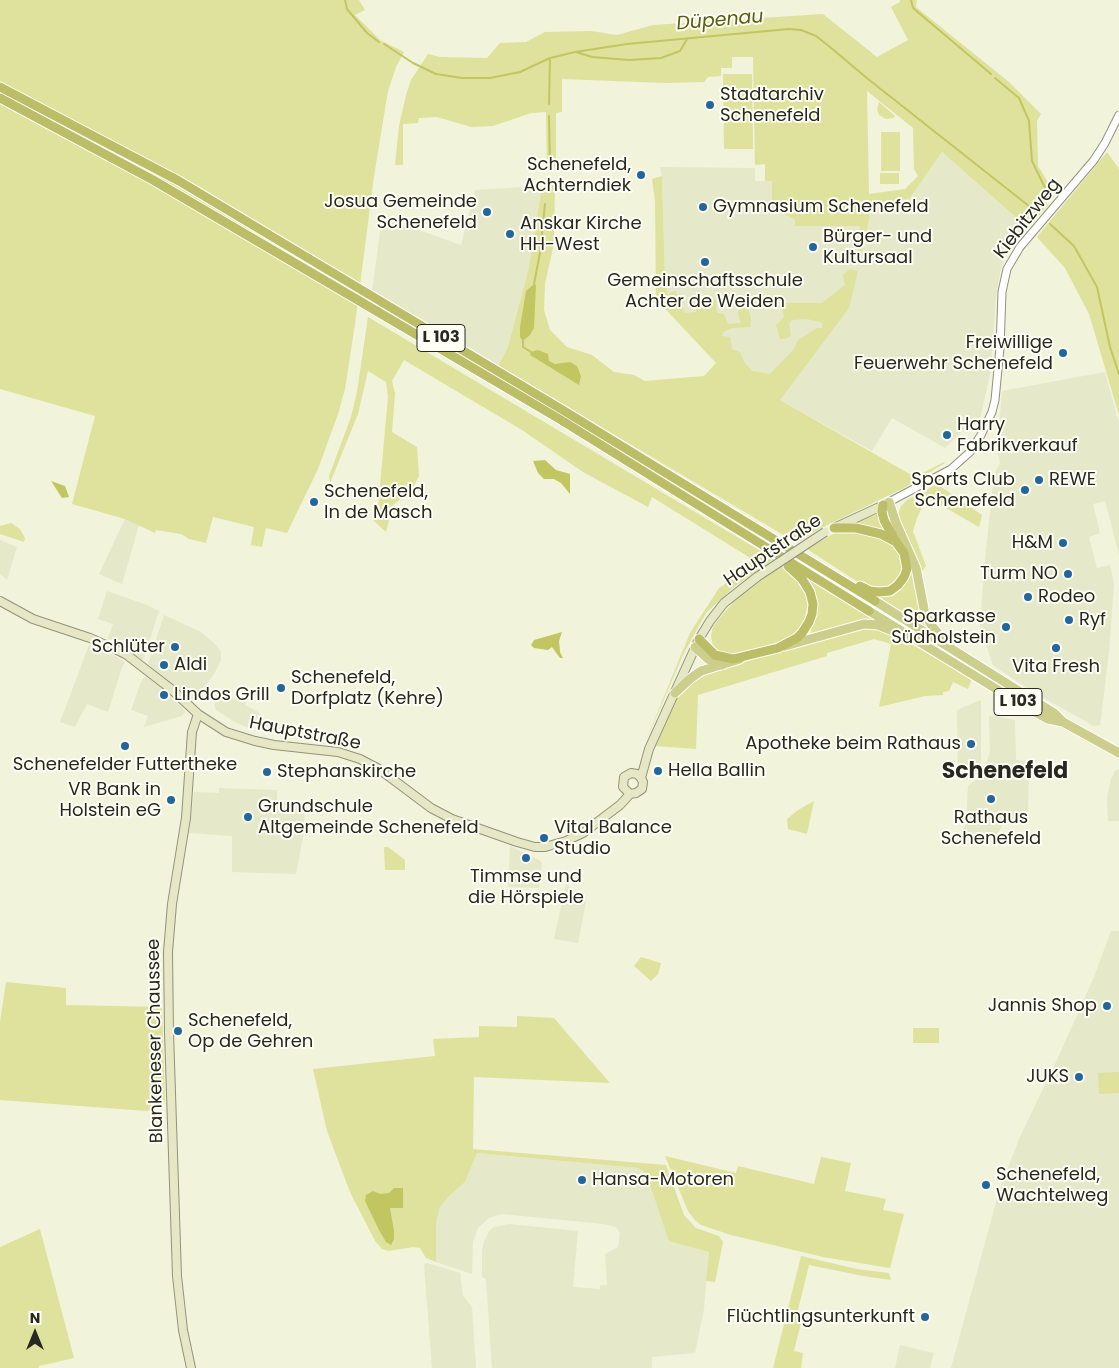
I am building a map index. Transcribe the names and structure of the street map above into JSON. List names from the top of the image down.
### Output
{
  "streets": {
    "highway": ["L 103"],
    "main road": ["Hauptstraße", "Blankeneser Chaussee"],
    "street": ["Kiebitzweg"]
  },
  "crossings": [
    ["Kiebitzweg", "Hauptstraße"],
    ["Hauptstraße", "Blankeneser Chaussee"]
  ],
  "districts": ["Schenefeld"],
  "water": ["Düpenau"],
  "places": [
    "Stadtarchiv Schenefeld",
    "Schenefeld, Achterndiek",
    "Gymnasium Schenefeld",
    "Josua Gemeinde Schenefeld",
    "Anskar Kirche HH-West",
    "Bürger- und Kultursaal",
    "Gemeinschaftsschule Achter de Weiden",
    "Freiwillige Feuerwehr Schenefeld",
    "Harry Fabrikverkauf",
    "REWE",
    "Sports Club Schenefeld",
    "Schenefeld, In de Masch",
    "H&M",
    "Turm NO",
    "Rodeo",
    "Ryf",
    "Sparkasse Südholstein",
    "Schlüter",
    "Vita Fresh",
    "Aldi",
    "Schenefeld, Dorfplatz (Kehre)",
    "Lindos Grill",
    "Apotheke beim Rathaus",
    "Schenefelder Futtertheke",
    "Hella Ballin",
    "Stephanskirche",
    "Rathaus Schenefeld",
    "VR Bank in Holstein eG",
    "Grundschule Altgemeinde Schenefeld",
    "Vital Balance Studio",
    "Timmse und die Hörspiele",
    "Jannis Shop",
    "Schenefeld, Op de Gehren",
    "JUKS",
    "Hansa-Motoren",
    "Schenefeld, Wachtelweg",
    "Flüchtlingsunterkunft"
  ],
  "north": "top"
}
